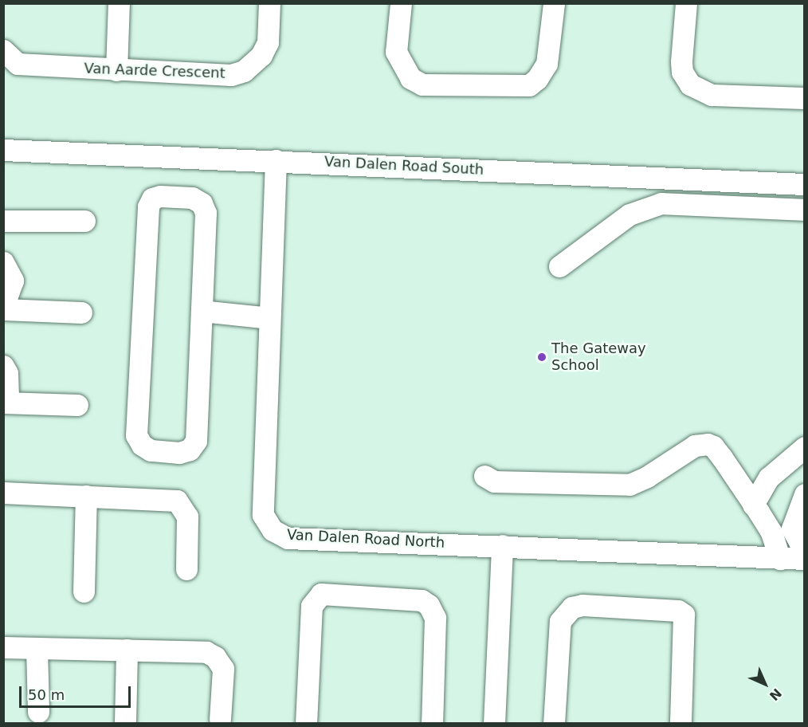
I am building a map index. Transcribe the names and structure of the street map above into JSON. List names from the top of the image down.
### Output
{
  "streets": {
    "street": ["Van Aarde Crescent", "Van Dalen Road South", "Van Dalen Road North"]
  },
  "crossings": [
    ["Van Dalen Road South", "Van Dalen Road North"]
  ],
  "places": ["The Gateway School"],
  "scale_bar": "50 m",
  "north": "bottom right"
}
